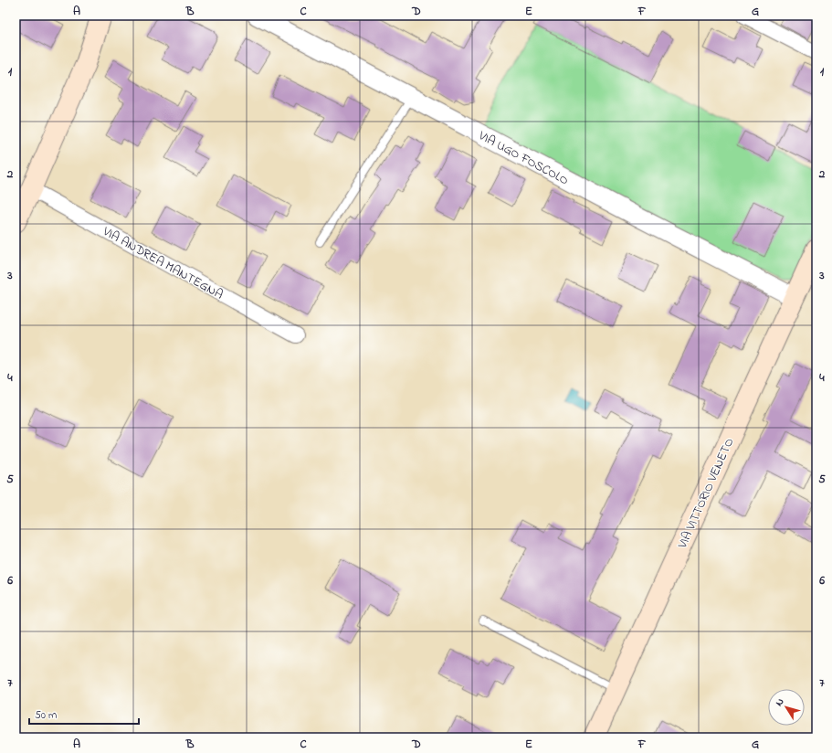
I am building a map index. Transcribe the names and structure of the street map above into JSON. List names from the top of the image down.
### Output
{
  "streets": {
    "main road": ["VIA VITTORIO VENETO"],
    "street": ["VIA UGO FOSCOLO", "VIA ANDREA MANTEGNA"]
  },
  "crossings": [
    ["VIA UGO FOSCOLO", "VIA VITTORIO VENETO"]
  ],
  "scale_bar": "50 m",
  "north": "top left",
  "grid": {
    "columns": [
      "A",
      "B",
      "C",
      "D",
      "E",
      "F",
      "G"
    ],
    "rows": [
      "1",
      "2",
      "3",
      "4",
      "5",
      "6",
      "7"
    ]
  }
}
